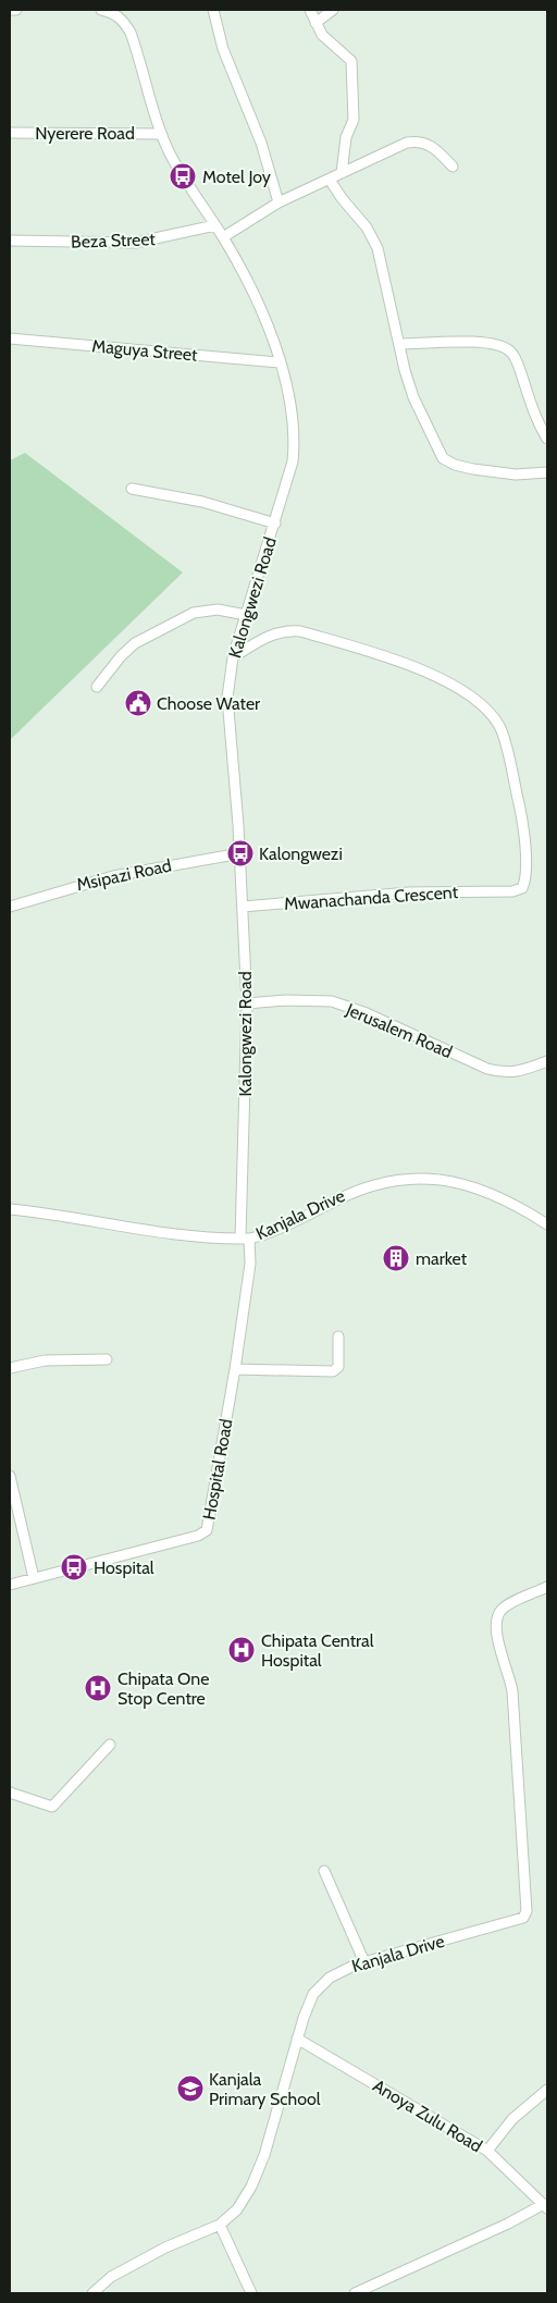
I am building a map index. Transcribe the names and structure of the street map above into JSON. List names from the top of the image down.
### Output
{
  "streets": {
    "street": [
      "Nyerere Road",
      "Beza Street",
      "Maguya Street",
      "Kalongwezi Road",
      "Msipazi Road",
      "Mwanachanda Crescent",
      "Jerusalem Road",
      "Kanjala Drive",
      "Hospital Road",
      "Anoya Zulu Road"
    ]
  },
  "crossings": [
    ["Nyerere Road", "Kalongwezi Road"],
    ["Beza Street", "Kalongwezi Road"],
    ["Maguya Street", "Kalongwezi Road"],
    ["Kalongwezi Road", "Msipazi Road"],
    ["Kalongwezi Road", "Mwanachanda Crescent"],
    ["Kalongwezi Road", "Jerusalem Road"],
    ["Kalongwezi Road", "Kanjala Drive"],
    ["Kalongwezi Road", "Hospital Road"],
    ["Kanjala Drive", "Hospital Road"],
    ["Kanjala Drive", "Anoya Zulu Road"]
  ],
  "places": {
    "bus stop": ["Motel Joy", "Kalongwezi", "Hospital"],
    "public building": ["Choose Water"],
    "building": ["market"],
    "hospital": ["Chipata Central Hospital", "Chipata One Stop Centre"],
    "school or university": ["Kanjala Primary School"]
  }
}
